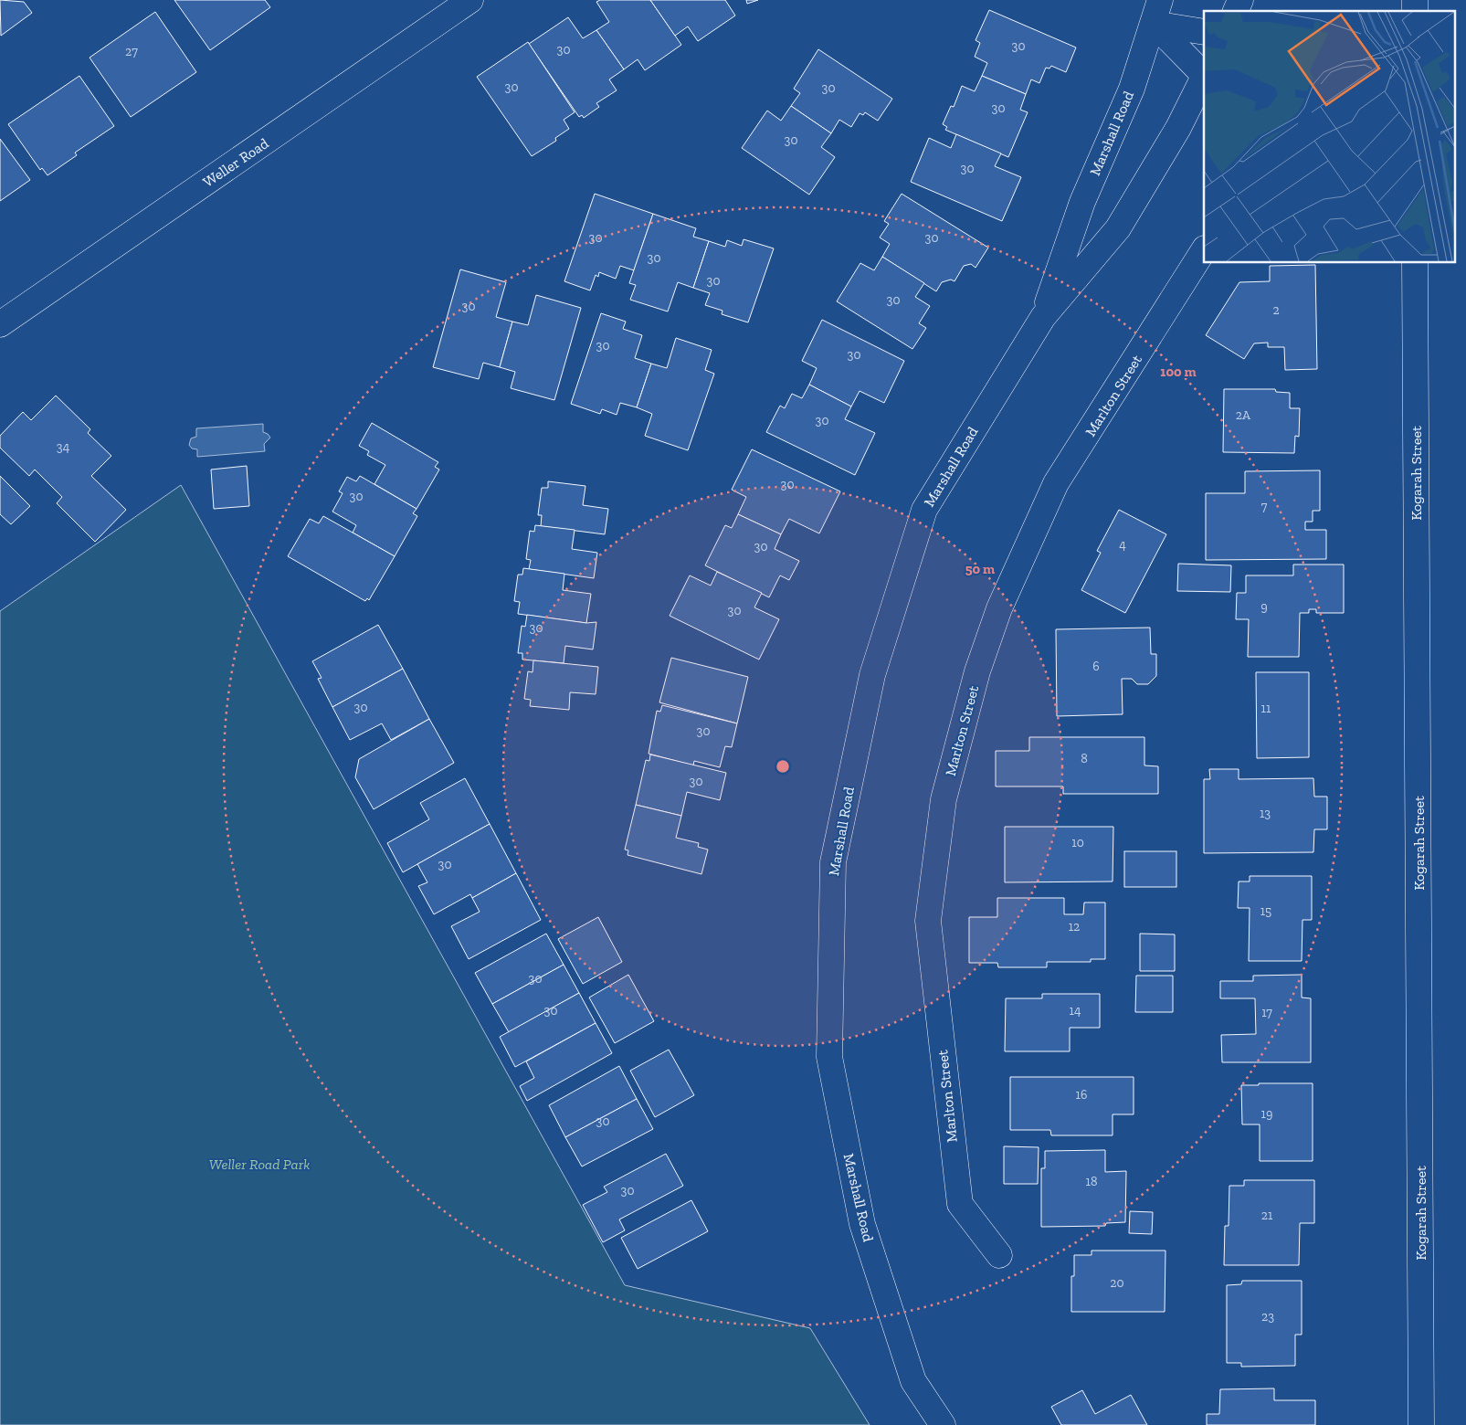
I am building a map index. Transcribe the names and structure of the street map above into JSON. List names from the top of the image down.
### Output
{
  "streets": {
    "street": [
      "Marshall Road",
      "Weller Road",
      "Marlton Street",
      "Kogarah Street"
    ]
  },
  "parks": ["Weller Road Park"],
  "house_numbers": [
    "30",
    "30",
    "27",
    "30",
    "30",
    "30",
    "30",
    "30",
    "30",
    "30",
    "30",
    "30",
    "30",
    "30",
    "2",
    "30",
    "30",
    "2A",
    "30",
    "34",
    "30",
    "30",
    "7",
    "4",
    "30",
    "9",
    "30",
    "30",
    "6",
    "30",
    "11",
    "30",
    "8",
    "30",
    "13",
    "10",
    "30",
    "15",
    "12",
    "30",
    "30",
    "14",
    "17",
    "16",
    "19",
    "30",
    "18",
    "30",
    "21",
    "20",
    "23"
  ],
  "rings": ["100 m", "50 m"]
}
